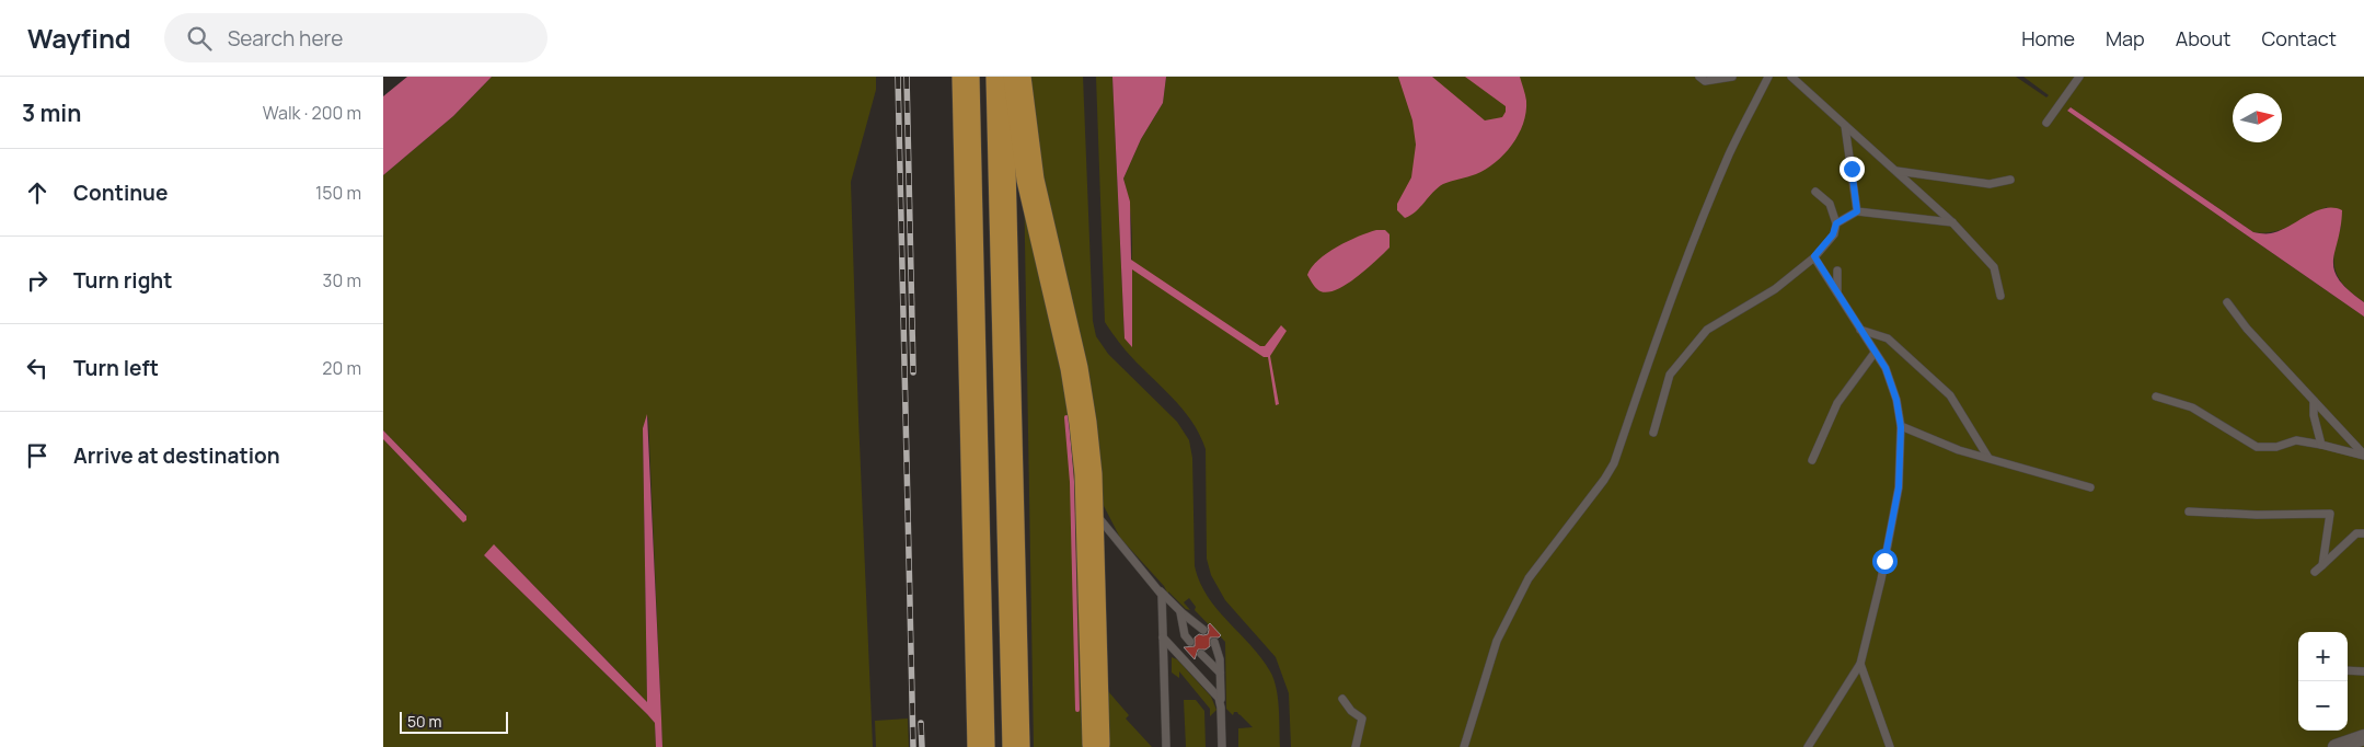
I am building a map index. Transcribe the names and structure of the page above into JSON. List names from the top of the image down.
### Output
{
  "scale_bar": "50 m",
  "north": "right",
  "page": {
    "header": "Wayfind",
    "search": "Search here",
    "nav": [
      "Home",
      "Map",
      "About",
      "Contact"
    ],
    "heading": ["3 min", "Walk · 200 m"],
    "list": [
      ["Continue", "150 m"],
      ["Turn right", "30 m"],
      ["Turn left", "20 m"],
      "Arrive at destination"
    ],
    "map_buttons": ["+", "−"],
    "scale": "50 m"
  }
}
